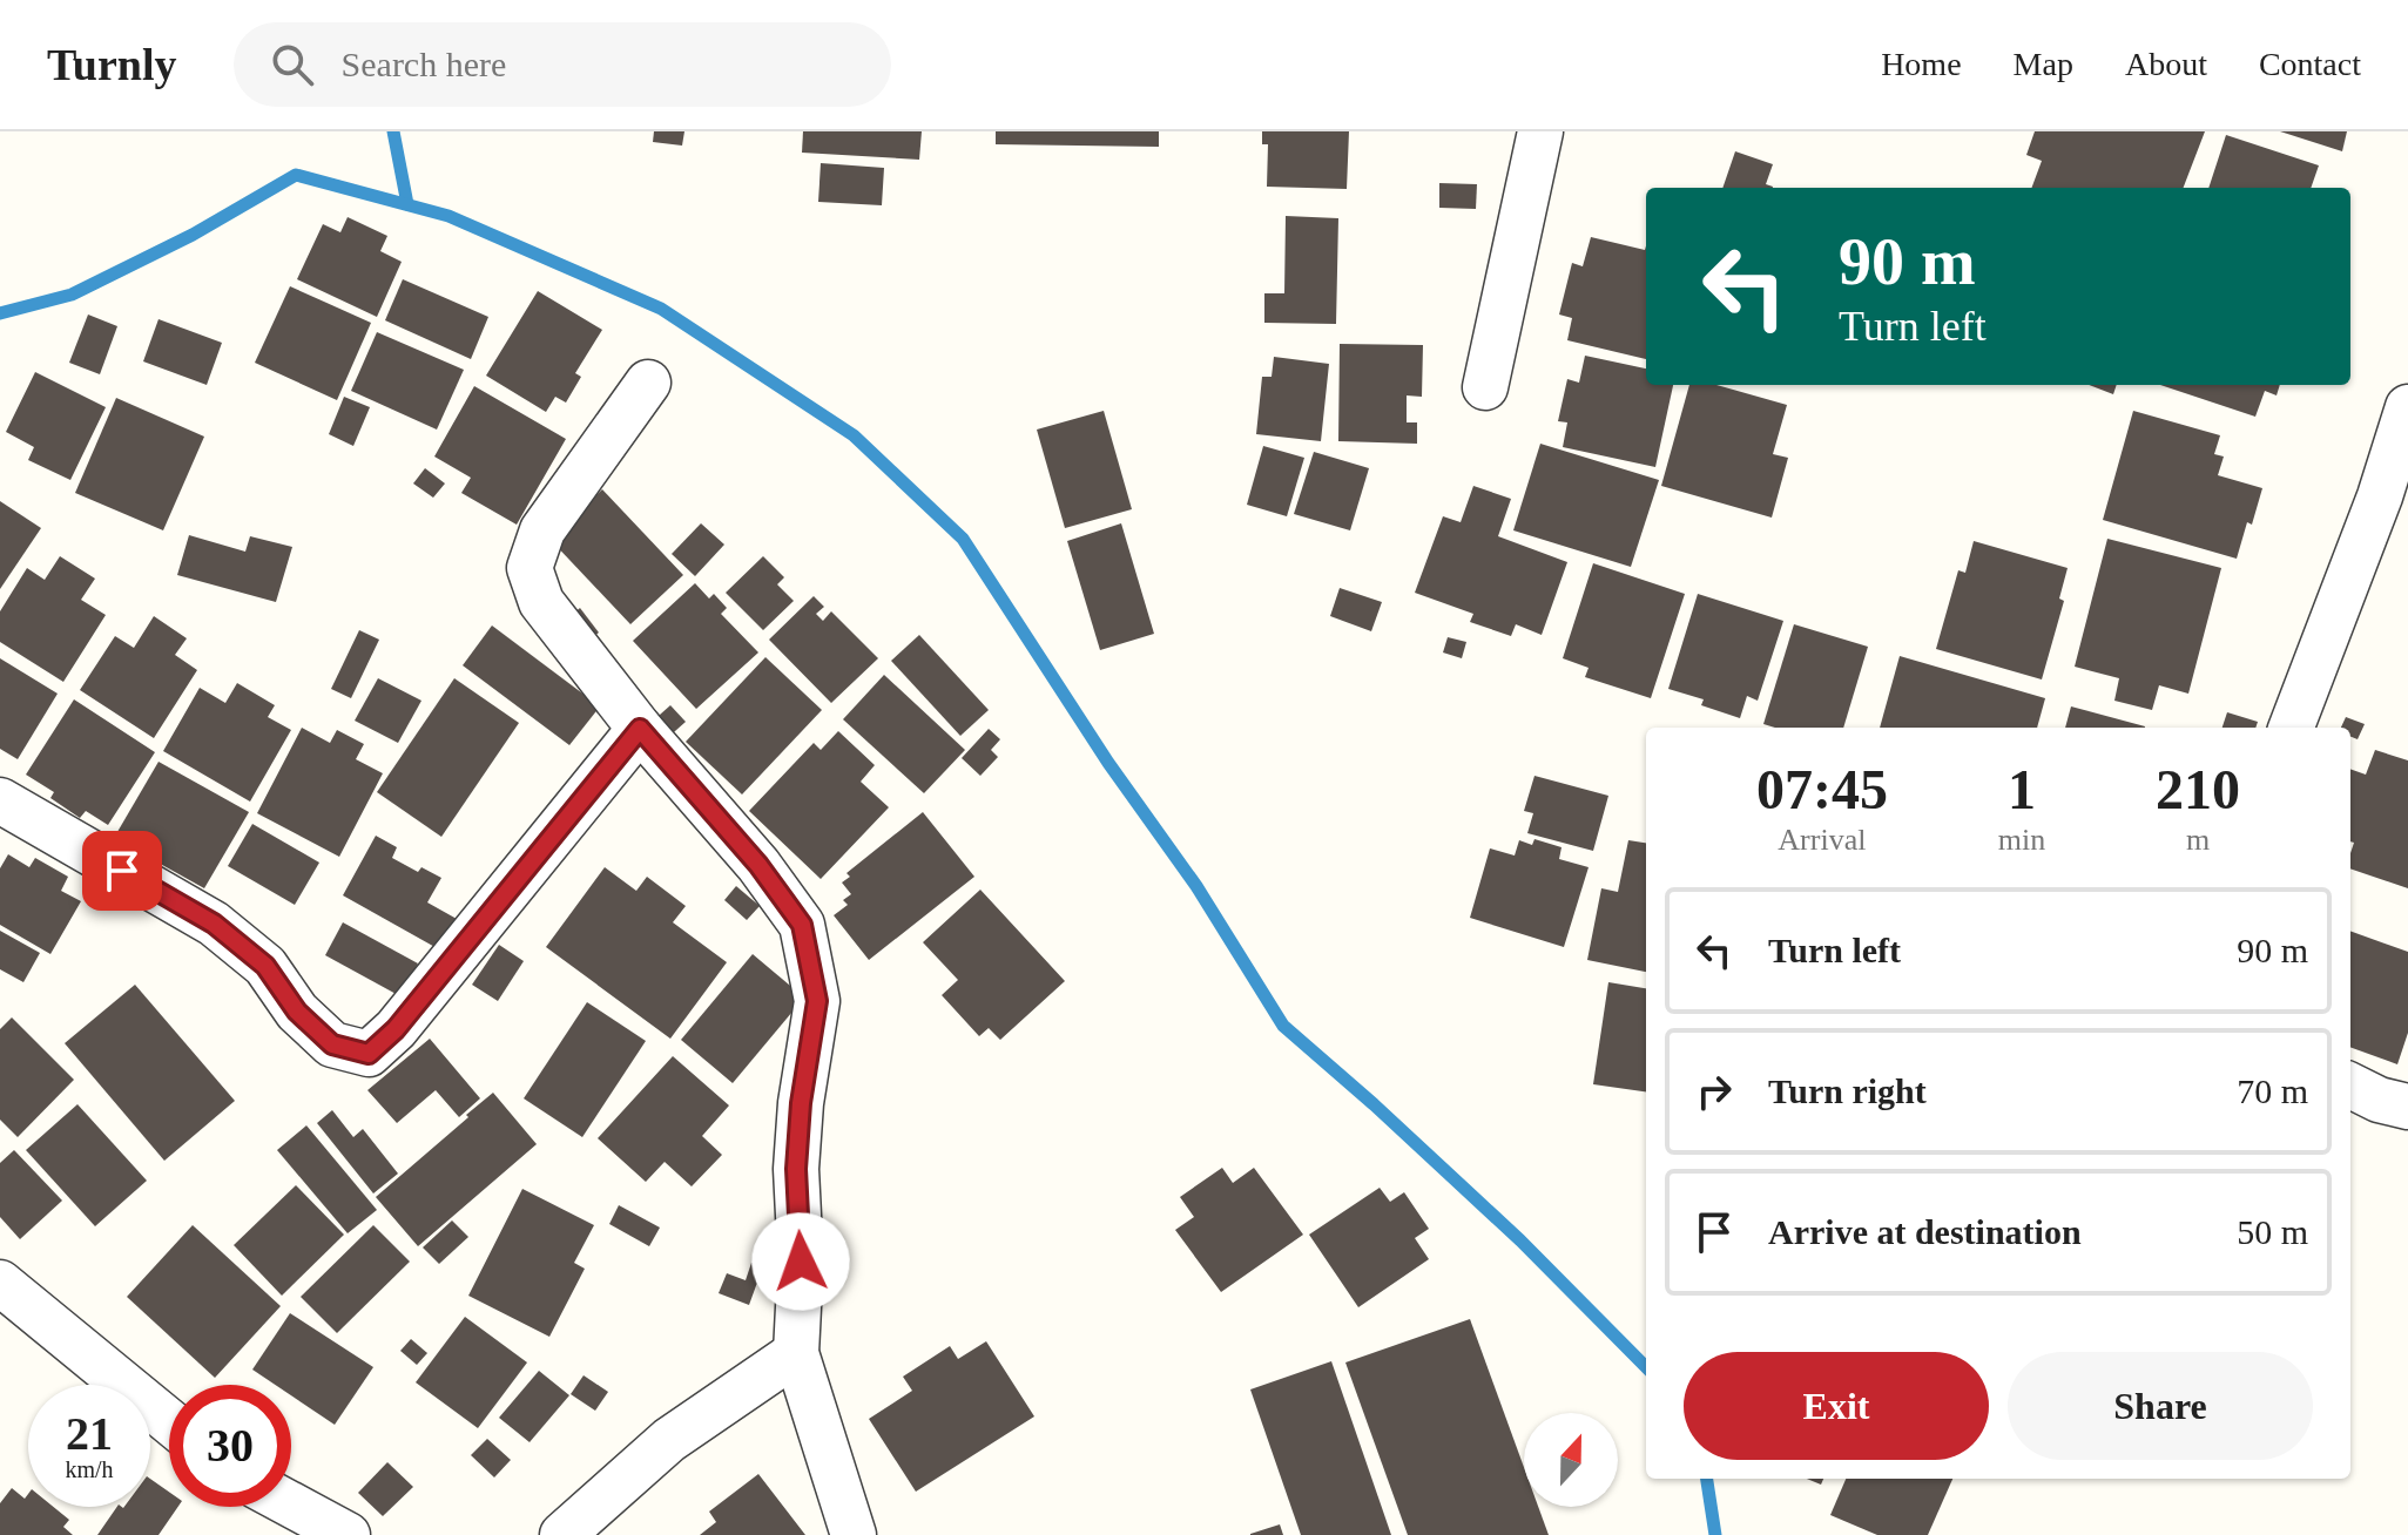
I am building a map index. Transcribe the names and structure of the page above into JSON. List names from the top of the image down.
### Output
{
  "north": "top",
  "page": {
    "header": "Turnly",
    "search": "Search here",
    "nav": [
      "Home",
      "Map",
      "About",
      "Contact"
    ],
    "turn": ["90 m", "Turn left"],
    "eta": [
      "07:45",
      "Arrival",
      "1",
      "min",
      "210",
      "m"
    ],
    "list": [
      {
        "name": "Turn left",
        "value": "90 m"
      },
      {
        "name": "Turn right",
        "value": "70 m"
      },
      {
        "name": "Arrive at destination",
        "value": "50 m"
      }
    ],
    "buttons": ["Exit", "Share"],
    "speed": "21 km/h",
    "limit": "30"
  }
}
